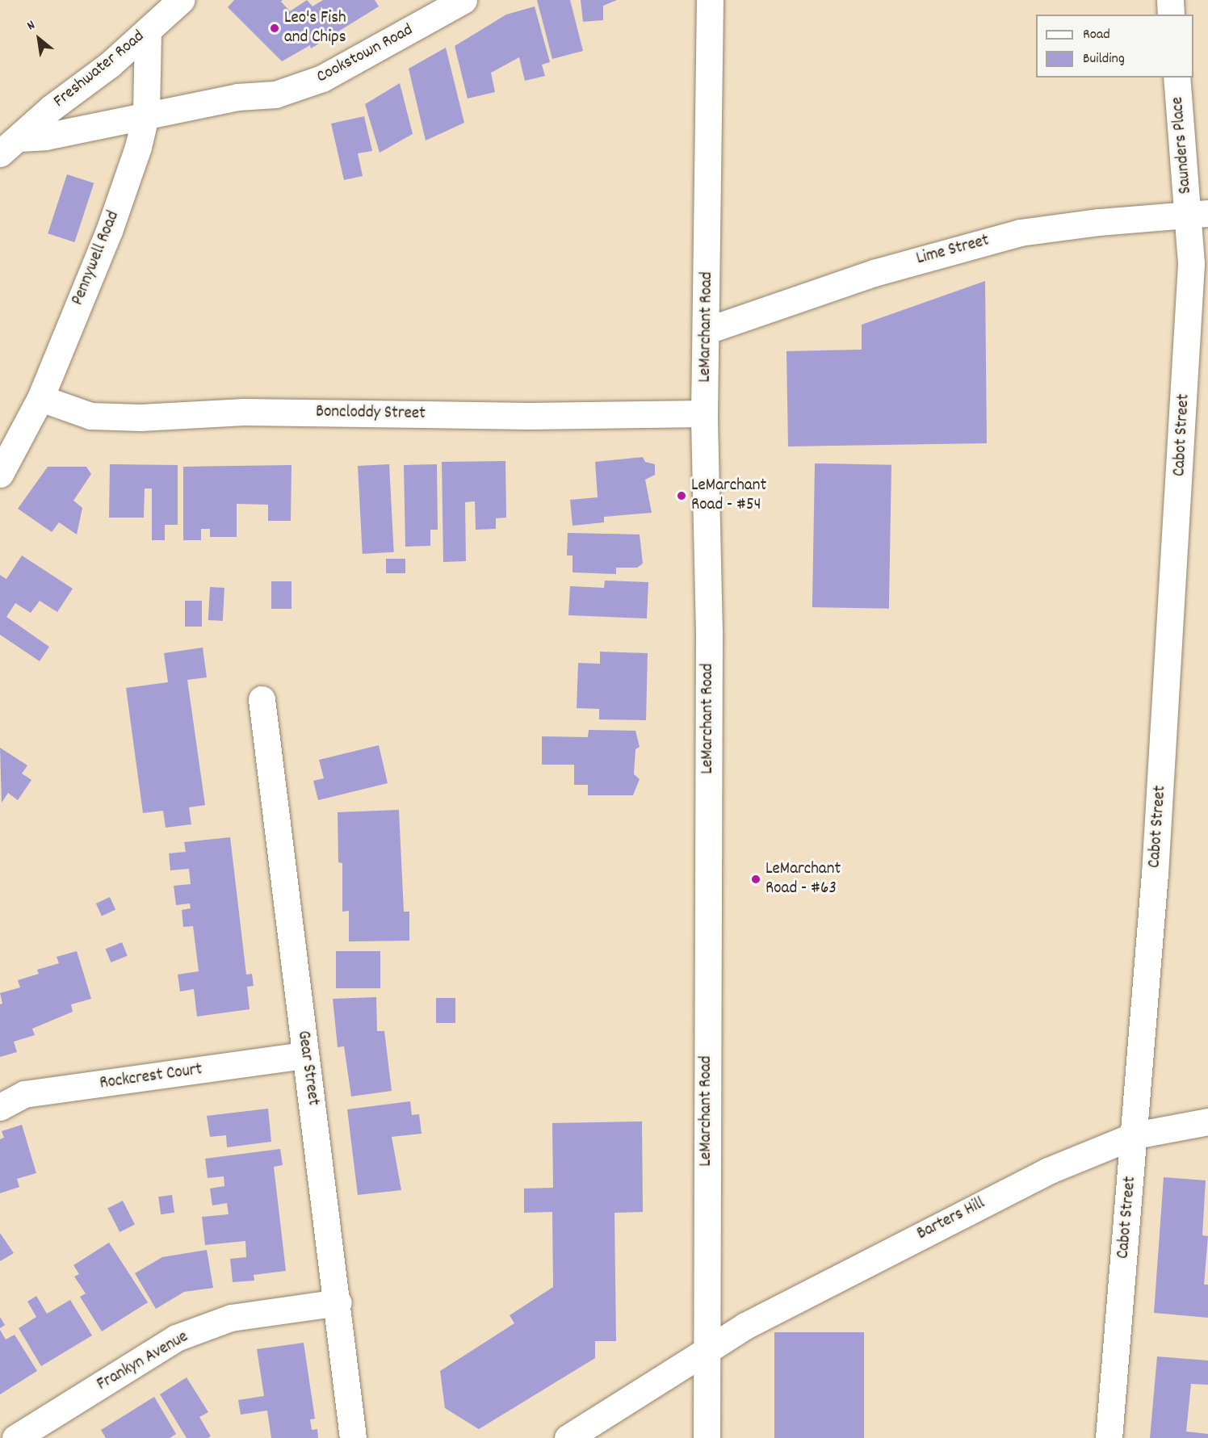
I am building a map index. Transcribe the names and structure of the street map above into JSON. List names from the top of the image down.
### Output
{
  "streets": {
    "street": [
      "Cookstown Road",
      "Freshwater Road",
      "Saunders Place",
      "Lime Street",
      "Pennywell Road",
      "LeMarchant Road",
      "Boncloddy Street",
      "Cabot Street",
      "Gear Street",
      "Rockcrest Court",
      "Barters Hill",
      "Frankyn Avenue"
    ]
  },
  "crossings": [
    ["Cookstown Road", "Freshwater Road"],
    ["Cookstown Road", "Pennywell Road"],
    ["Freshwater Road", "Pennywell Road"],
    ["Saunders Place", "Lime Street"],
    ["Saunders Place", "Cabot Street"],
    ["Lime Street", "LeMarchant Road"],
    ["Lime Street", "Cabot Street"],
    ["Pennywell Road", "Boncloddy Street"],
    ["LeMarchant Road", "Boncloddy Street"],
    ["LeMarchant Road", "Barters Hill"],
    ["Cabot Street", "Barters Hill"],
    ["Gear Street", "Rockcrest Court"],
    ["Gear Street", "Frankyn Avenue"]
  ],
  "places": ["Leo's Fish and Chips", "LeMarchant Road - #54", "LeMarchant Road - #63"],
  "legend": ["Road", "Building"],
  "north": "top left"
}
